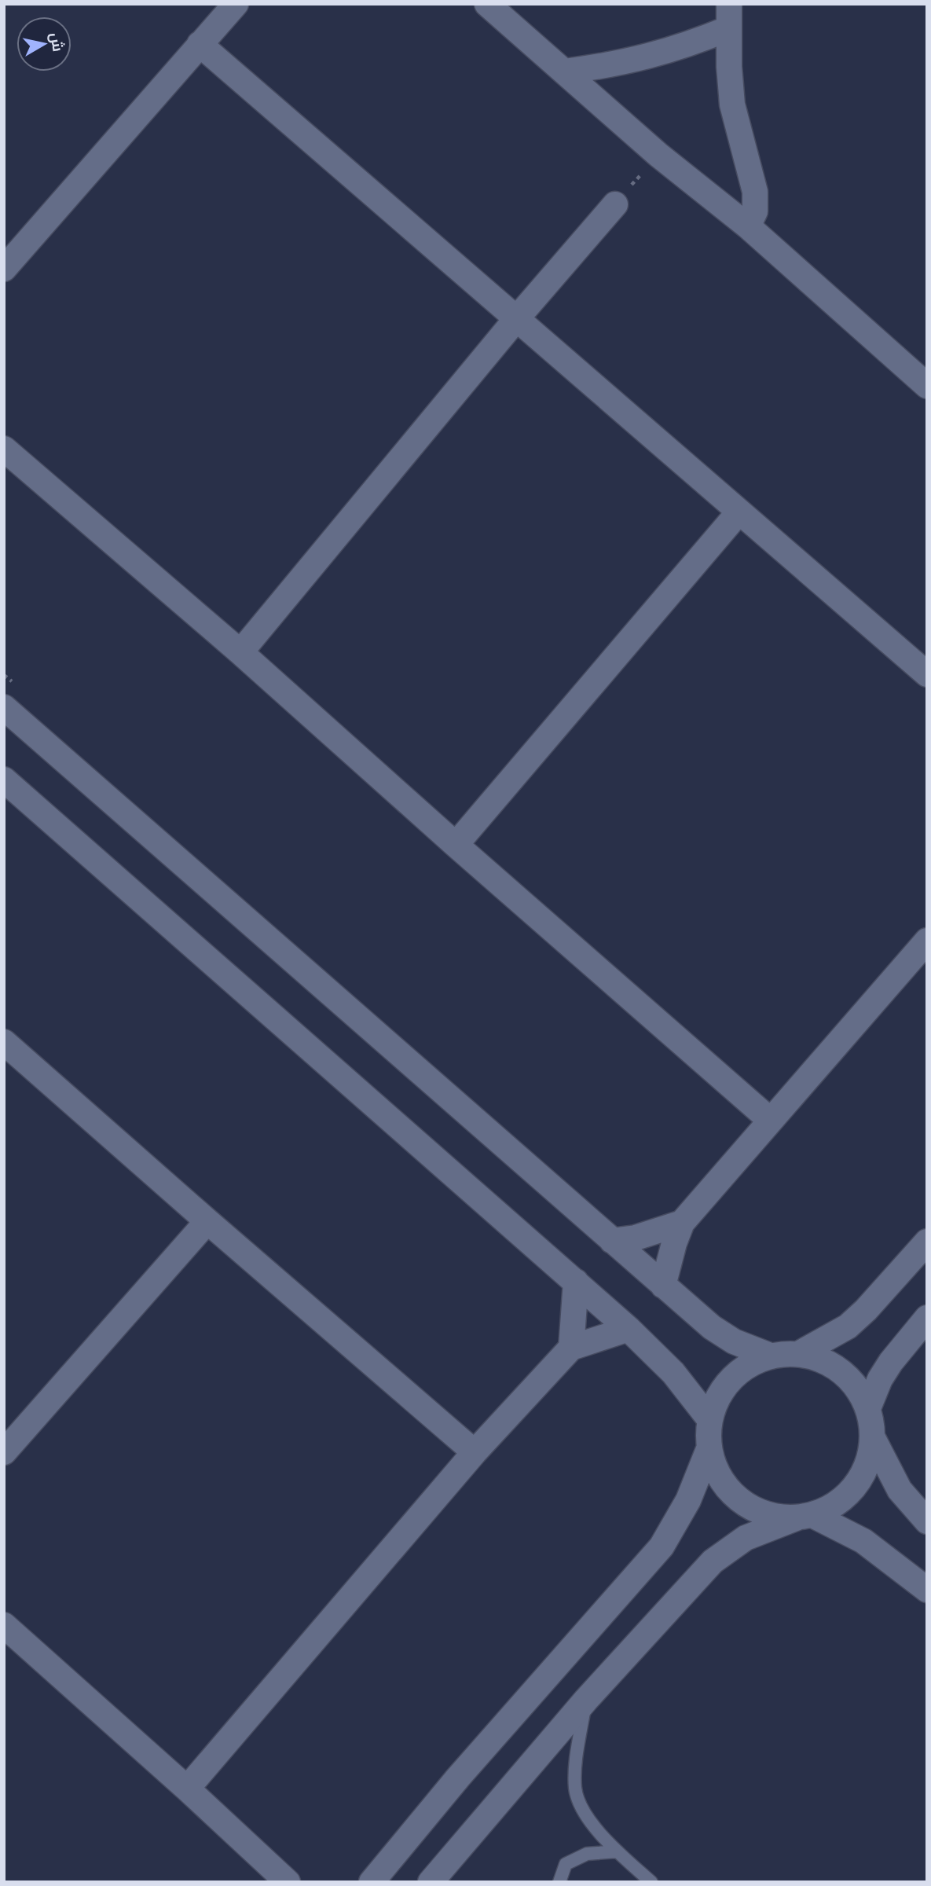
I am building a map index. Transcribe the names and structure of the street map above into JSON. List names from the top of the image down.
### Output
{
  "north": "right"
}
